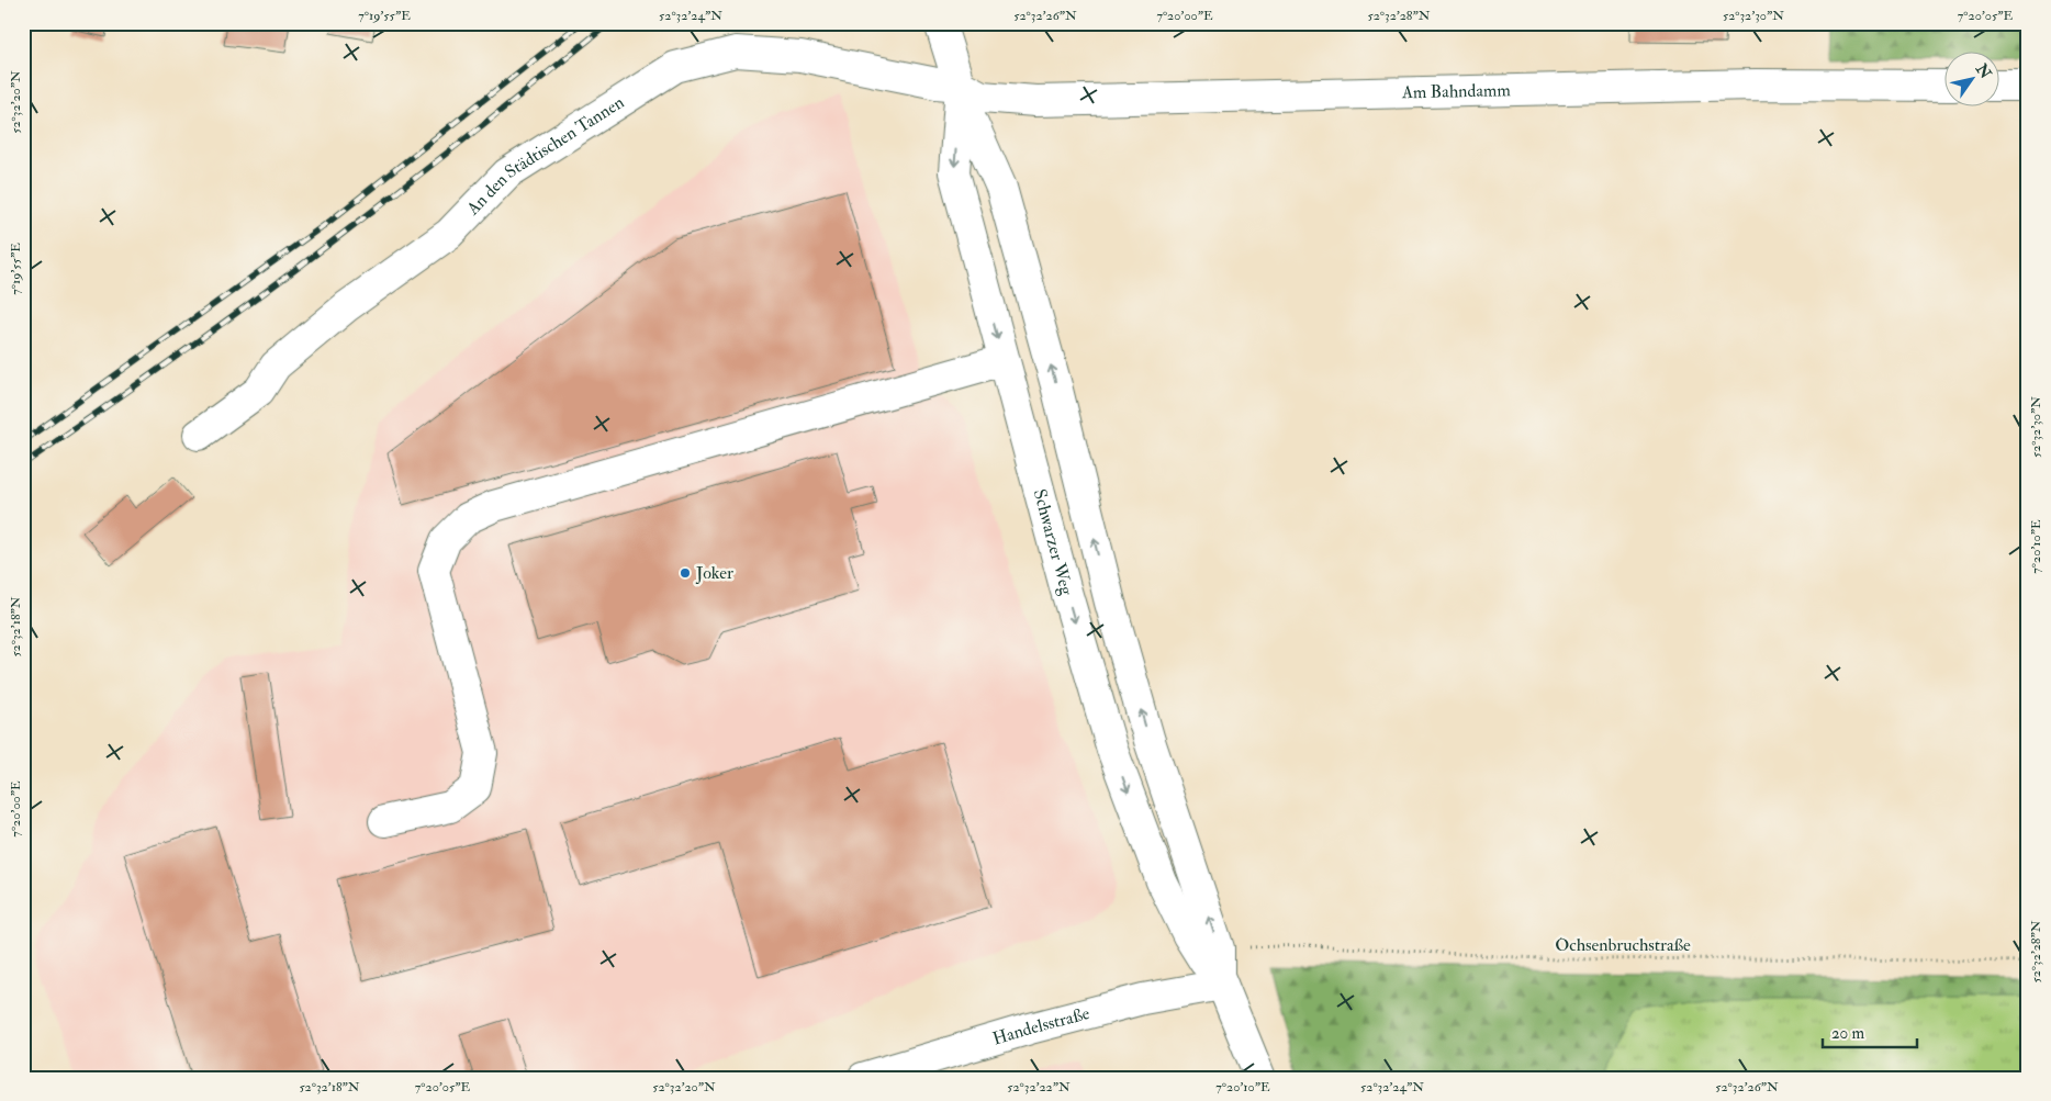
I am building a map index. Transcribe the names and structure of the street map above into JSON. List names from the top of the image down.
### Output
{
  "streets": {
    "street": [
      "Am Bahndamm",
      "An den Städtischen Tannen",
      "Schwarzer Weg",
      "Handelsstraße"
    ],
    "path": ["Ochsenbruchstraße"]
  },
  "crossings": [
    ["Am Bahndamm", "An den Städtischen Tannen"],
    ["Am Bahndamm", "Schwarzer Weg"],
    ["An den Städtischen Tannen", "Schwarzer Weg"],
    ["Schwarzer Weg", "Ochsenbruchstraße"],
    ["Schwarzer Weg", "Handelsstraße"],
    ["Ochsenbruchstraße", "Handelsstraße"]
  ],
  "places": ["Joker"],
  "scale_bar": "20 m",
  "north": "top right",
  "coordinates": [
    "7°19'55\"E",
    "52°32'24\"N",
    "52°32'26\"N",
    "7°20'00\"E",
    "52°32'28\"N",
    "52°32'30\"N",
    "7°20'05\"E",
    "52°32'20\"N",
    "7°20'10\"E",
    "52°32'18\"N",
    "52°32'22\"N"
  ]
}
